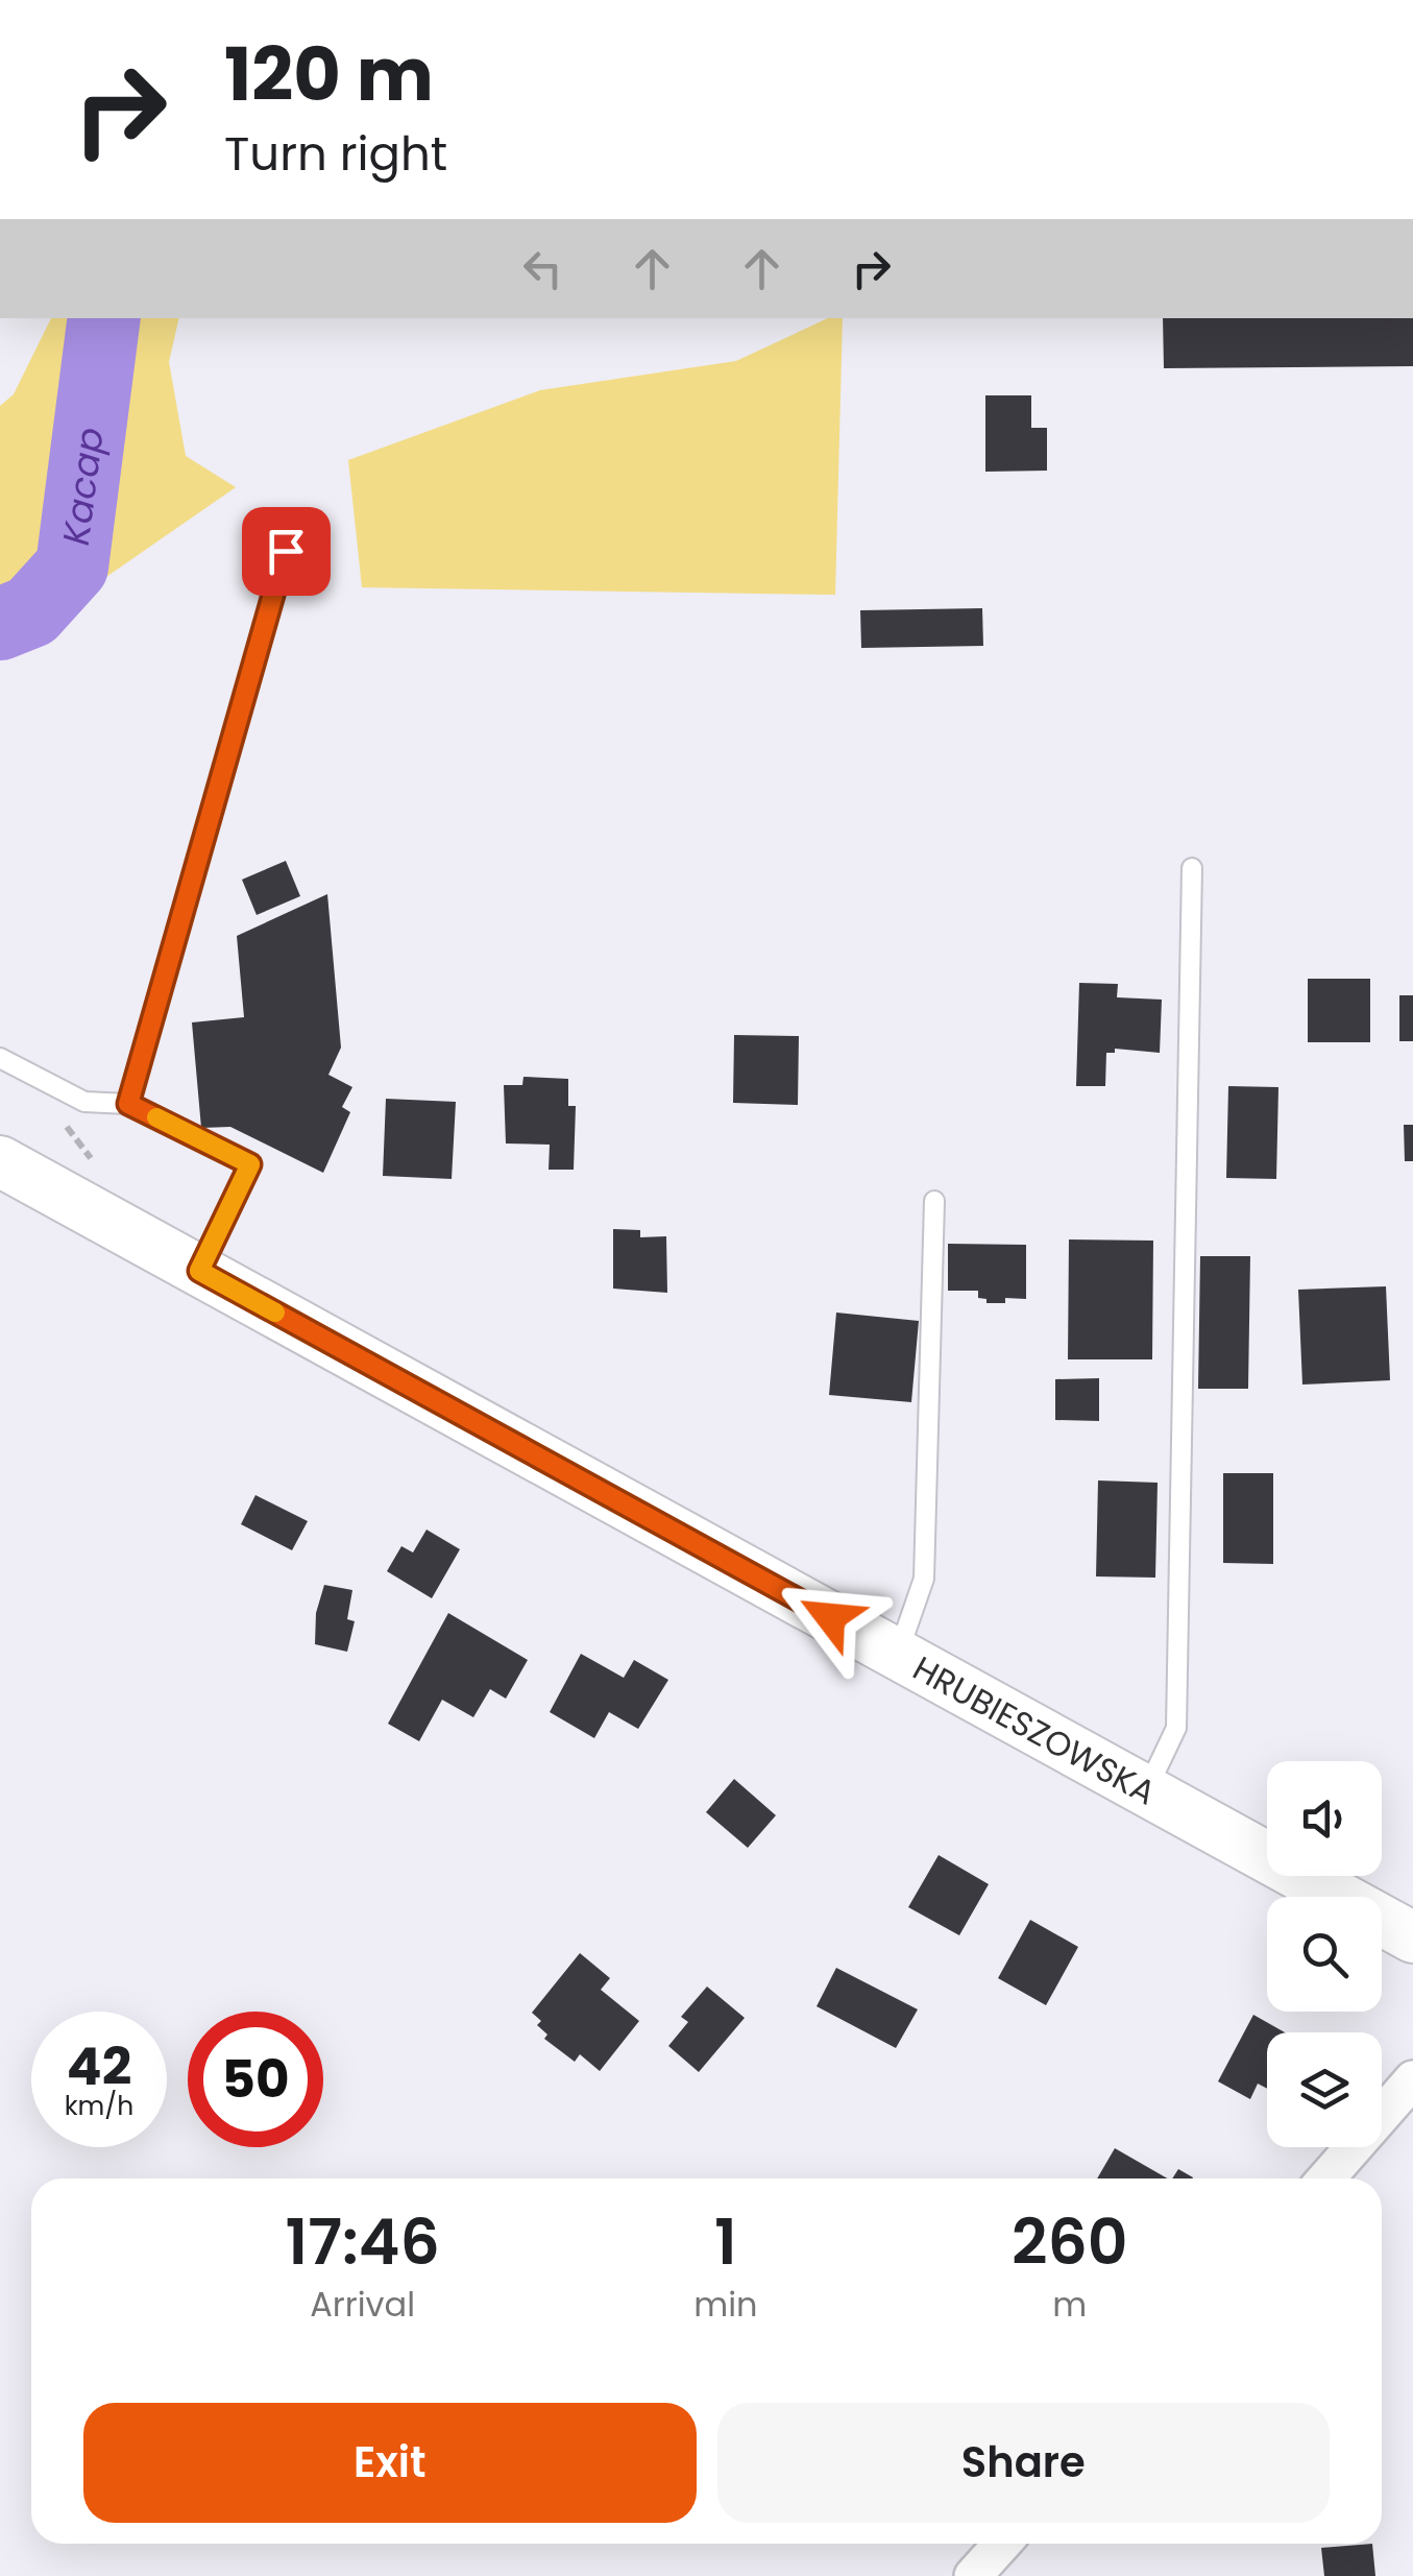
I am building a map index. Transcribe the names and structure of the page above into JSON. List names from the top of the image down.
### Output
{
  "streets": {
    "main road": ["HRUBIESZOWSKA"]
  },
  "water": ["Kacap"],
  "page": {
    "turn": ["120 m", "Turn right"],
    "speed": "42 km/h",
    "limit": "50",
    "eta": [
      "17:46",
      "Arrival",
      "1",
      "min",
      "260",
      "m"
    ],
    "buttons": ["Exit", "Share"]
  }
}
